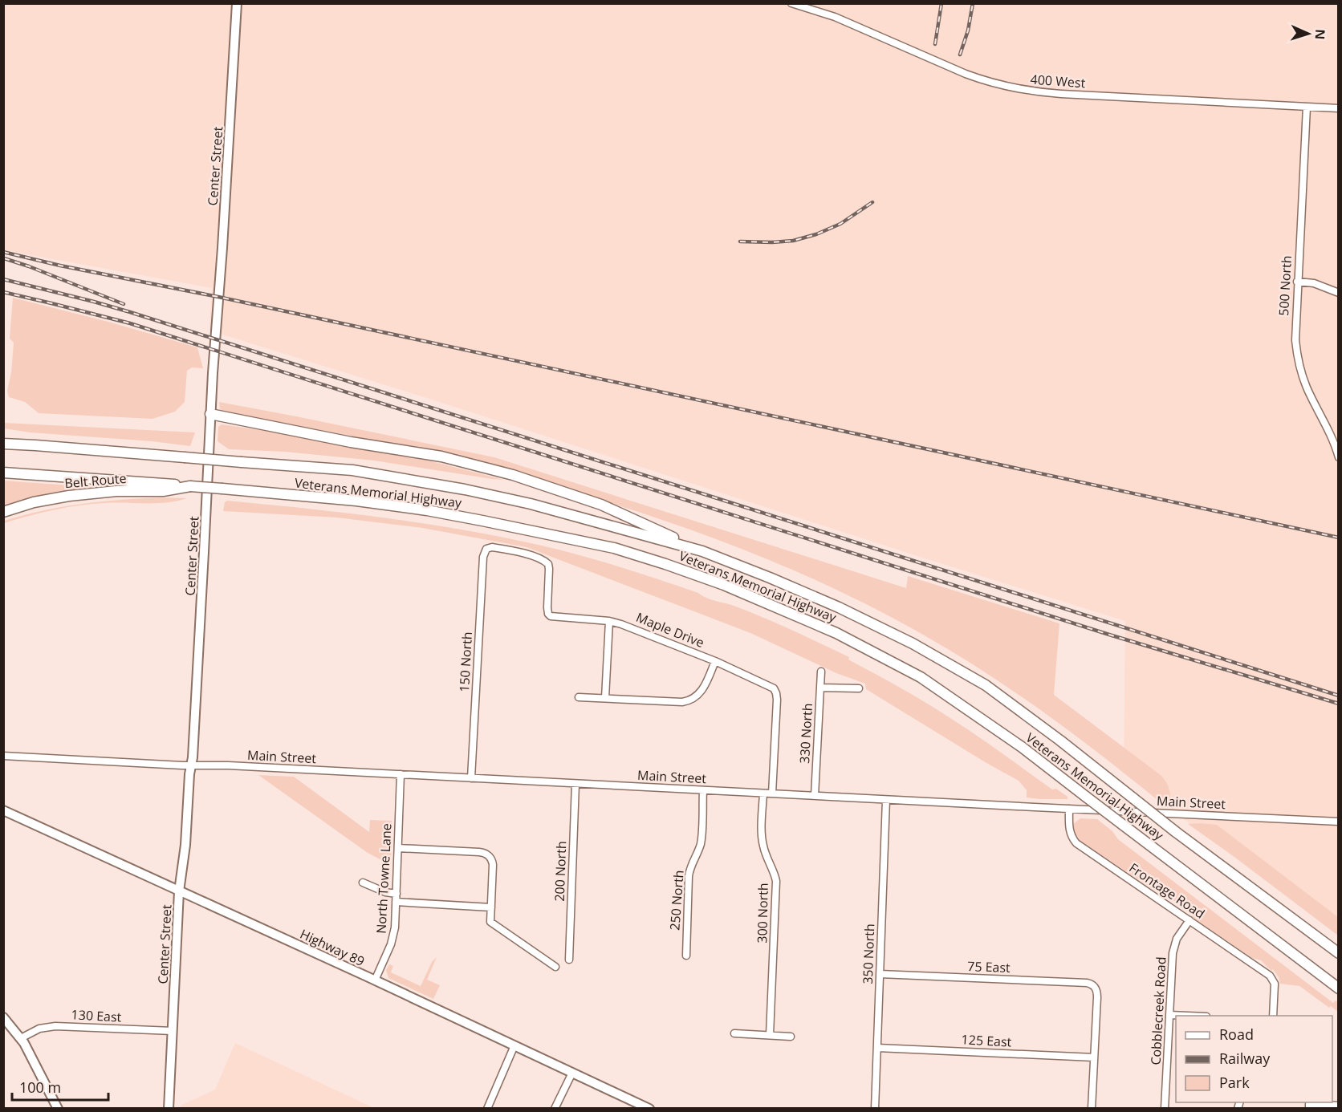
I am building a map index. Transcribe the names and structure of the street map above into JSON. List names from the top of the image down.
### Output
{
  "streets": {
    "highway": ["Belt Route", "Veterans Memorial Highway"],
    "main road": ["Center Street", "Highway 89"],
    "street": [
      "400 West",
      "500 North",
      "Maple Drive",
      "150 North",
      "330 North",
      "Main Street",
      "200 North",
      "North Towne Lane",
      "Frontage Road",
      "250 North",
      "300 North",
      "350 North",
      "75 East",
      "Cobblecreek Road",
      "130 East",
      "125 East"
    ]
  },
  "crossings": [
    ["400 West", "500 North"],
    ["Center Street", "Main Street"],
    ["Center Street", "Highway 89"],
    ["Center Street", "130 East"],
    ["Belt Route", "Veterans Memorial Highway"],
    ["Maple Drive", "150 North"],
    ["Maple Drive", "Main Street"],
    ["150 North", "Main Street"],
    ["330 North", "Main Street"],
    ["Main Street", "200 North"],
    ["Main Street", "North Towne Lane"],
    ["Main Street", "Frontage Road"],
    ["Main Street", "250 North"],
    ["Main Street", "300 North"],
    ["Main Street", "350 North"],
    ["North Towne Lane", "Highway 89"],
    ["Frontage Road", "Cobblecreek Road"],
    ["350 North", "75 East"],
    ["350 North", "125 East"],
    ["75 East", "125 East"]
  ],
  "legend": ["Road", "Railway", "Park"],
  "scale_bar": "100 m",
  "north": "right"
}
